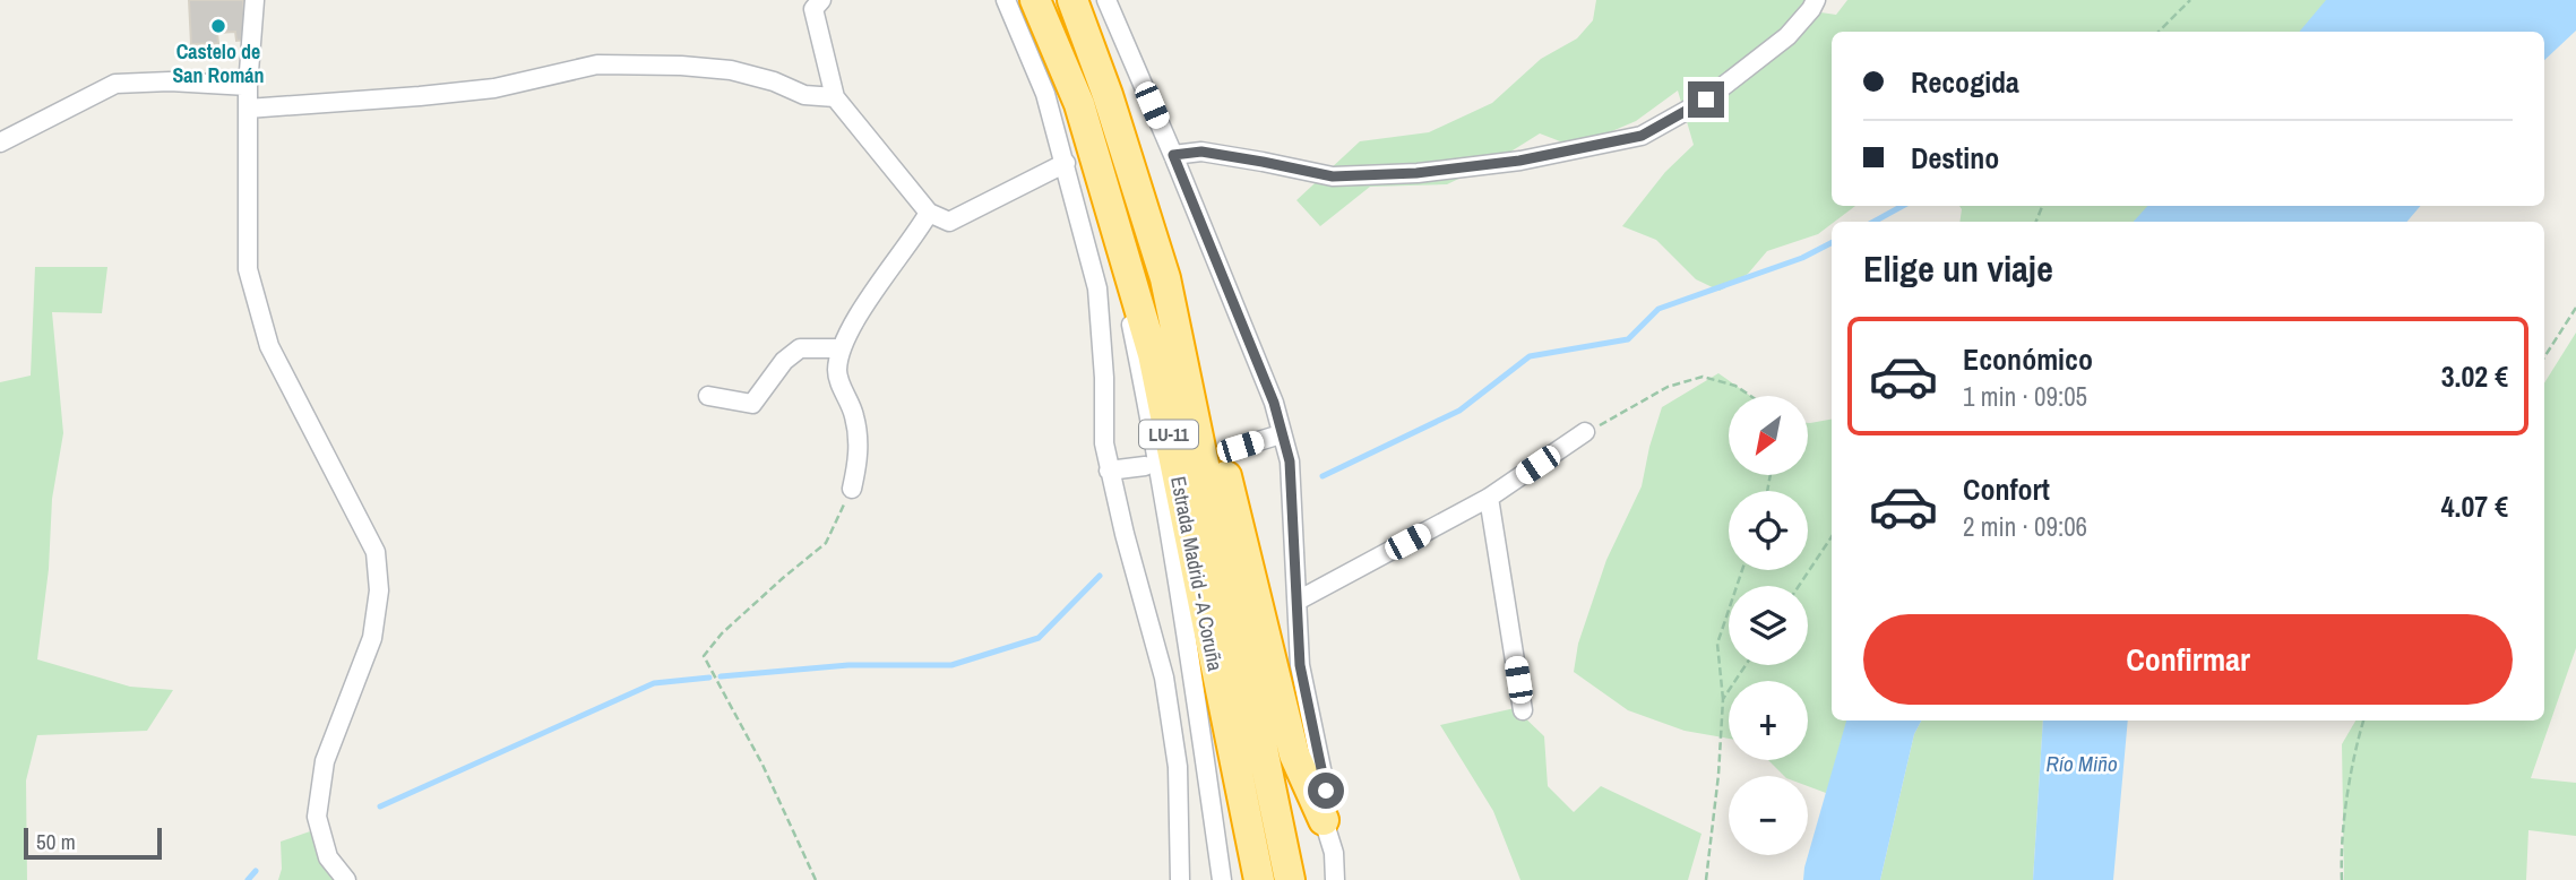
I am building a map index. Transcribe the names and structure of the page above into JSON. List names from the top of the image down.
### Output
{
  "streets": {
    "highway": ["LU-11", "Estrada Madrid - A Coruña"]
  },
  "water": ["Río Miño"],
  "places": ["Castelo de San Román"],
  "scale_bar": "50 m",
  "north": "bottom left",
  "page": {
    "banner": ["Recogida", "Destino"],
    "heading": "Elige un viaje",
    "list": [
      {
        "name": "Económico",
        "note": "1 min · 09:05",
        "value": "3.02 €"
      },
      {
        "name": "Confort",
        "note": "2 min · 09:06",
        "value": "4.07 €"
      }
    ],
    "map_buttons": ["+", "−"],
    "buttons": "Confirmar",
    "scale": "50 m"
  }
}
